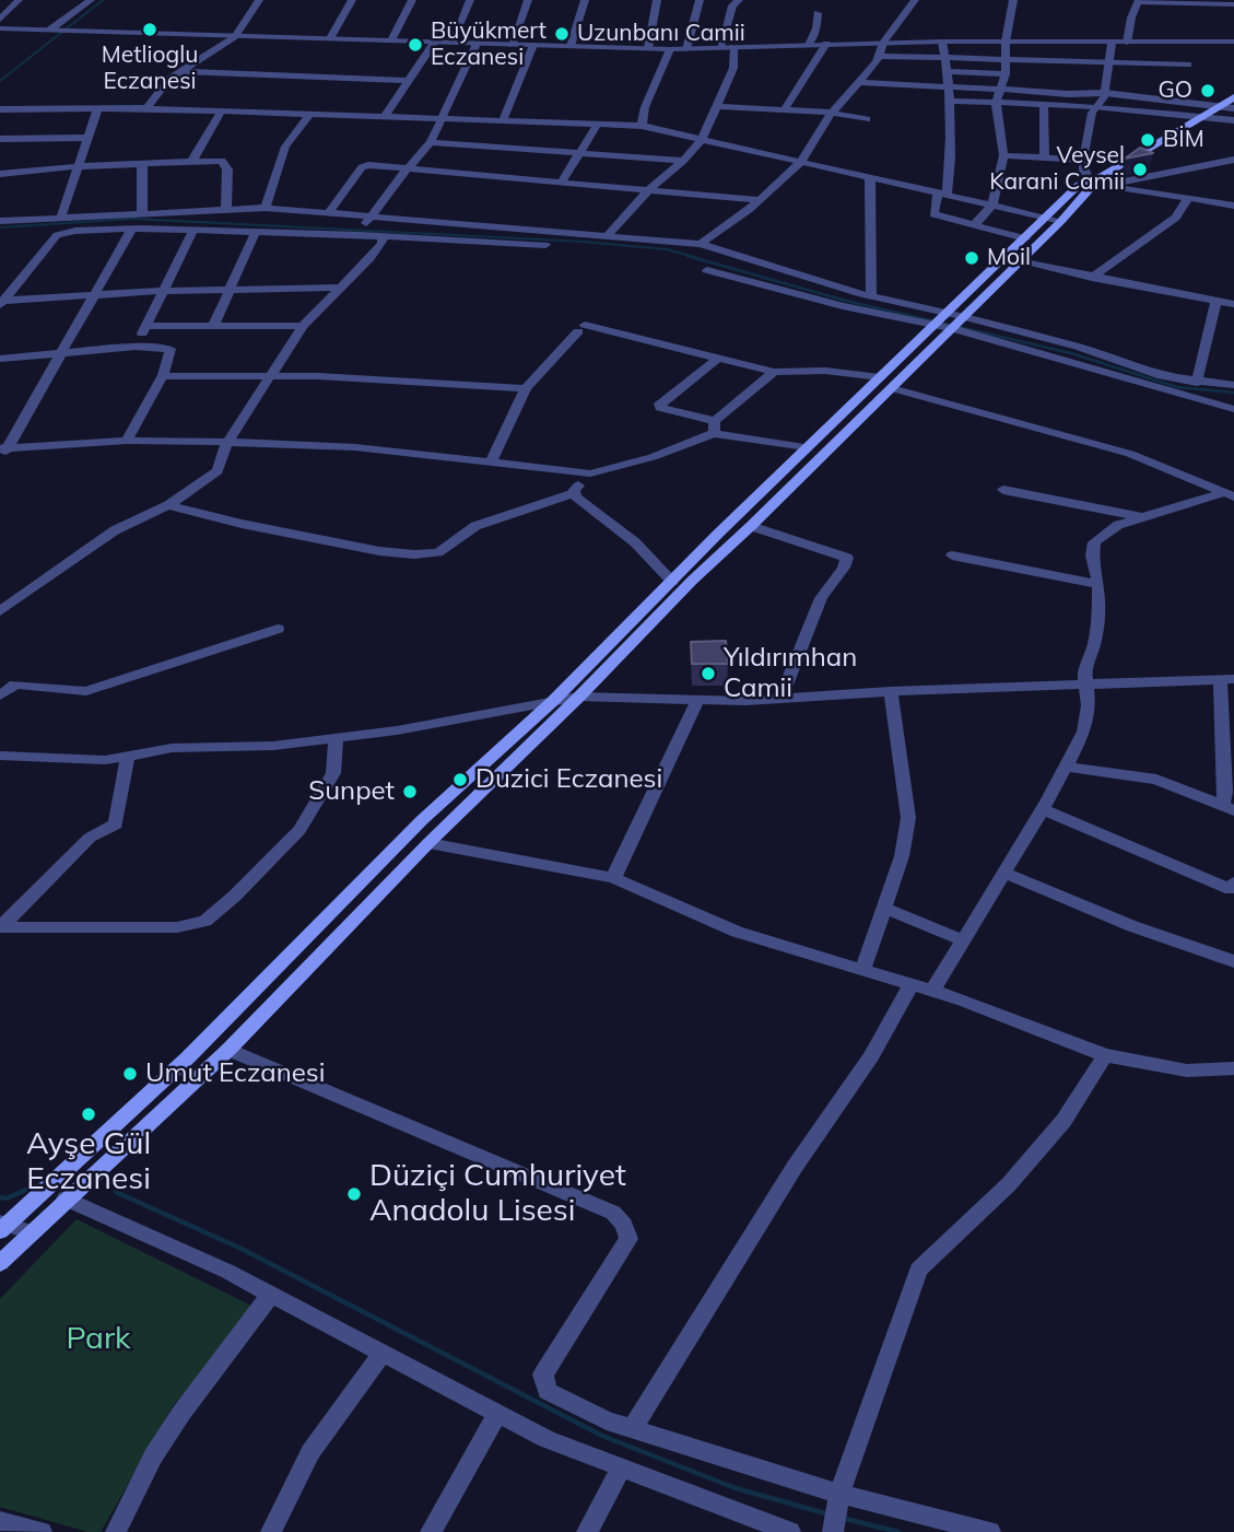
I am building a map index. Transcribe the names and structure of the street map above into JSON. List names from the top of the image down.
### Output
{
  "parks": ["Park"],
  "places": [
    "Metlioglu Eczanesi",
    "Uzunbanı Camii",
    "Büyükmert Eczanesi",
    "GO",
    "BİM",
    "Veysel Karani Camii",
    "Moil",
    "Yıldırımhan Camii",
    "Duzici Eczanesi",
    "Sunpet",
    "Umut Eczanesi",
    "Ayşe Gül Eczanesi",
    "Düziçi Cumhuriyet Anadolu Lisesi"
  ]
}
